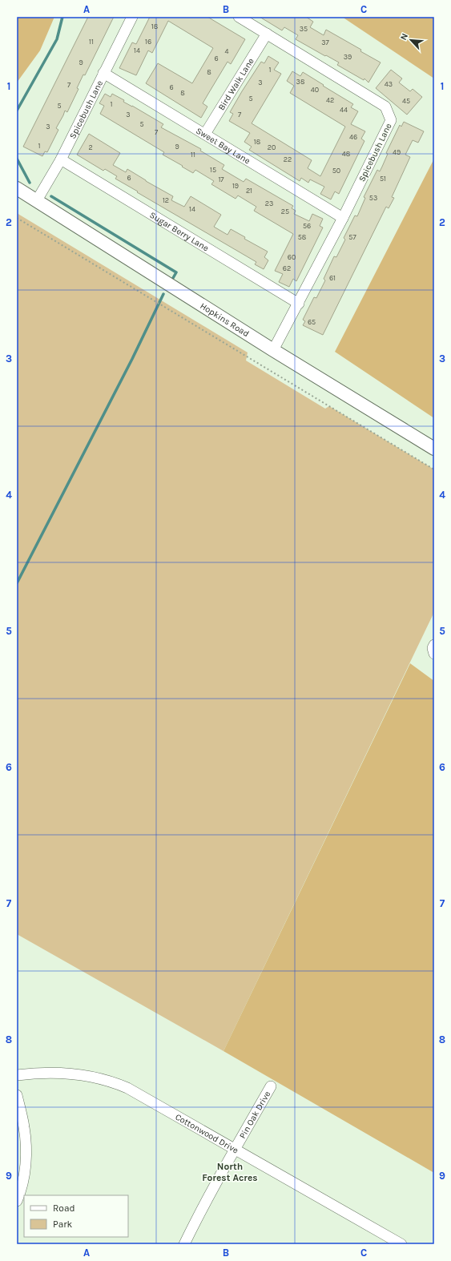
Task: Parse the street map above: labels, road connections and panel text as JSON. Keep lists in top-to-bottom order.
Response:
{
  "streets": {
    "street": [
      "Bird Walk Lane",
      "Spicebush Lane",
      "Sweet Bay Lane",
      "Sugar Berry Lane",
      "Hopkins Road",
      "Pin Oak Drive",
      "Cottonwood Drive"
    ]
  },
  "crossings": [
    ["Bird Walk Lane", "Spicebush Lane"],
    ["Bird Walk Lane", "Sweet Bay Lane"],
    ["Spicebush Lane", "Sweet Bay Lane"],
    ["Spicebush Lane", "Sugar Berry Lane"],
    ["Spicebush Lane", "Hopkins Road"],
    ["Pin Oak Drive", "Cottonwood Drive"]
  ],
  "districts": ["North Forest Acres"],
  "house_numbers": [
    "18",
    "35",
    "11",
    "16",
    "37",
    "14",
    "4",
    "39",
    "6",
    "9",
    "1",
    "8",
    "38",
    "3",
    "43",
    "7",
    "6",
    "40",
    "8",
    "5",
    "42",
    "45",
    "1",
    "5",
    "44",
    "3",
    "7",
    "5",
    "3",
    "7",
    "46",
    "18",
    "1",
    "9",
    "2",
    "20",
    "49",
    "48",
    "11",
    "22",
    "15",
    "50",
    "6",
    "51",
    "17",
    "19",
    "21",
    "53",
    "12",
    "23",
    "14",
    "25",
    "56",
    "58",
    "57",
    "60",
    "62",
    "61",
    "65"
  ],
  "legend": ["Road", "Park"],
  "north": "top left",
  "grid": {
    "columns": ["A", "B", "C"],
    "rows": [
      "1",
      "2",
      "3",
      "4",
      "5",
      "6",
      "7",
      "8",
      "9"
    ]
  }
}
